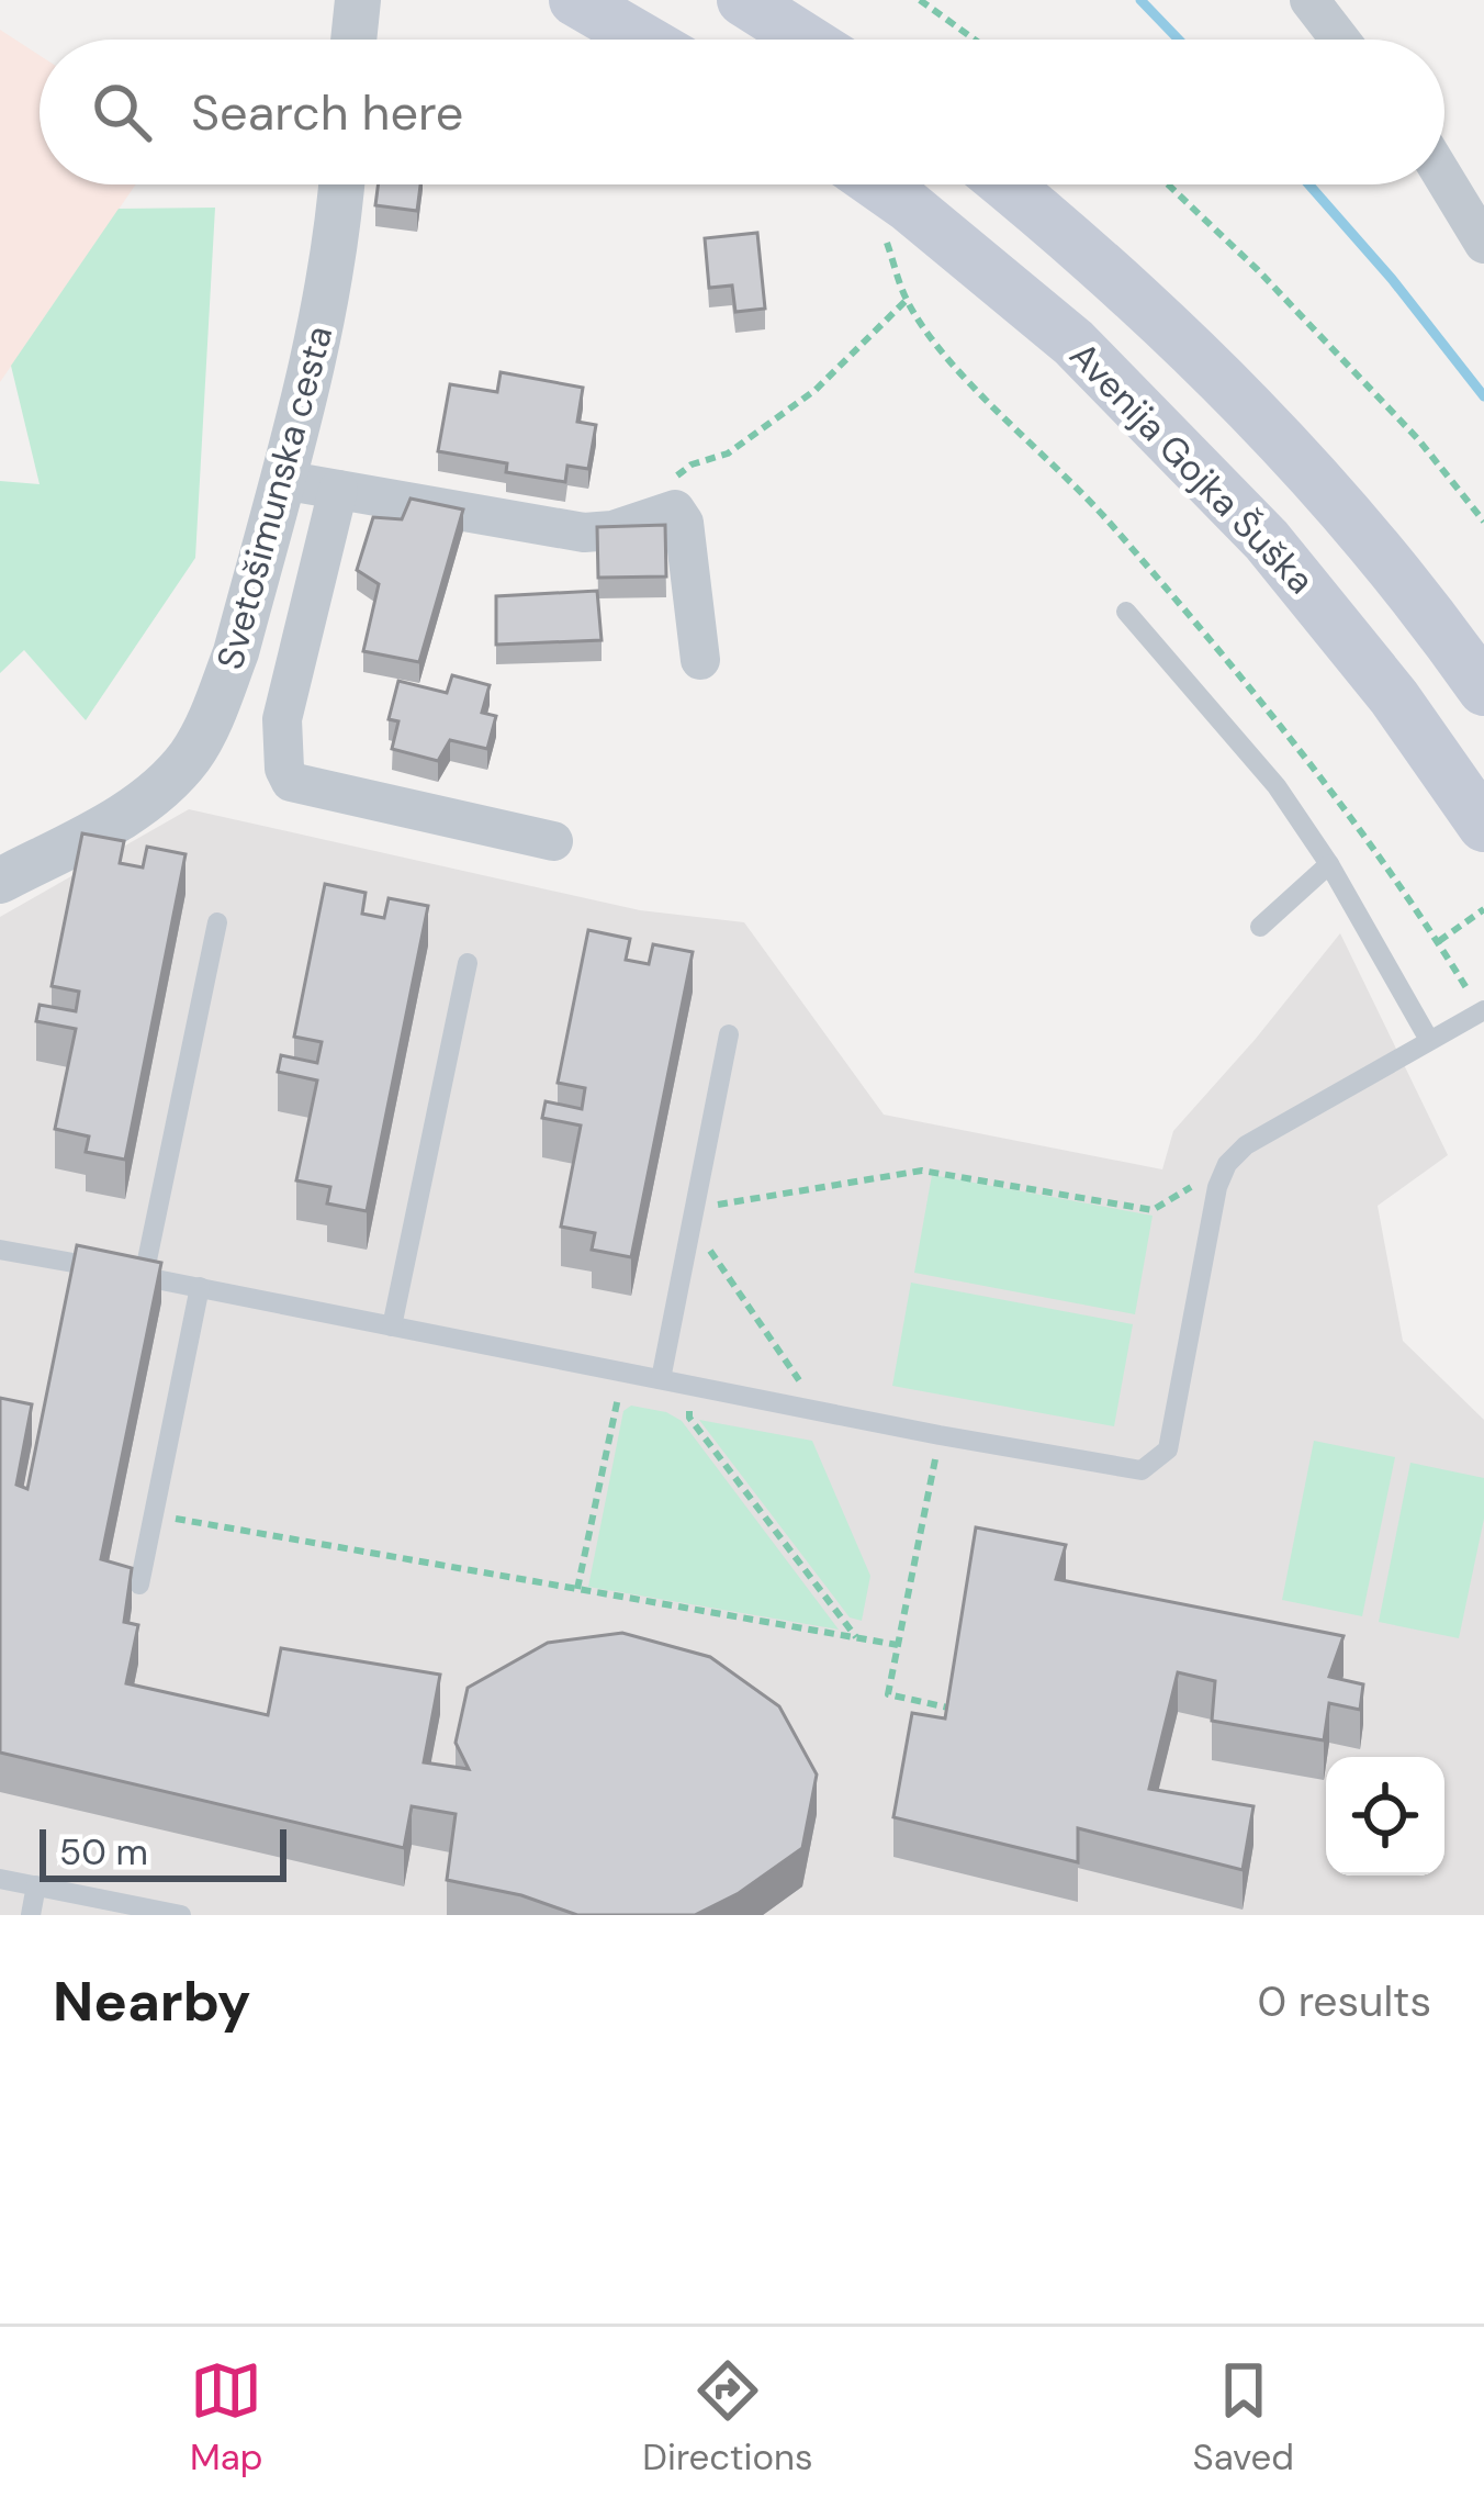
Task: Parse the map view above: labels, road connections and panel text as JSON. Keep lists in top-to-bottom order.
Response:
{
  "streets": {
    "main road": ["Avenija Gojka Šuška"],
    "street": ["Svetošimunska cesta"]
  },
  "scale_bar": "50 m",
  "page": {
    "search": "Search here",
    "scale": "50 m",
    "heading": ["Nearby", "0 results"],
    "nav": ["Map", "Directions", "Saved"]
  }
}
